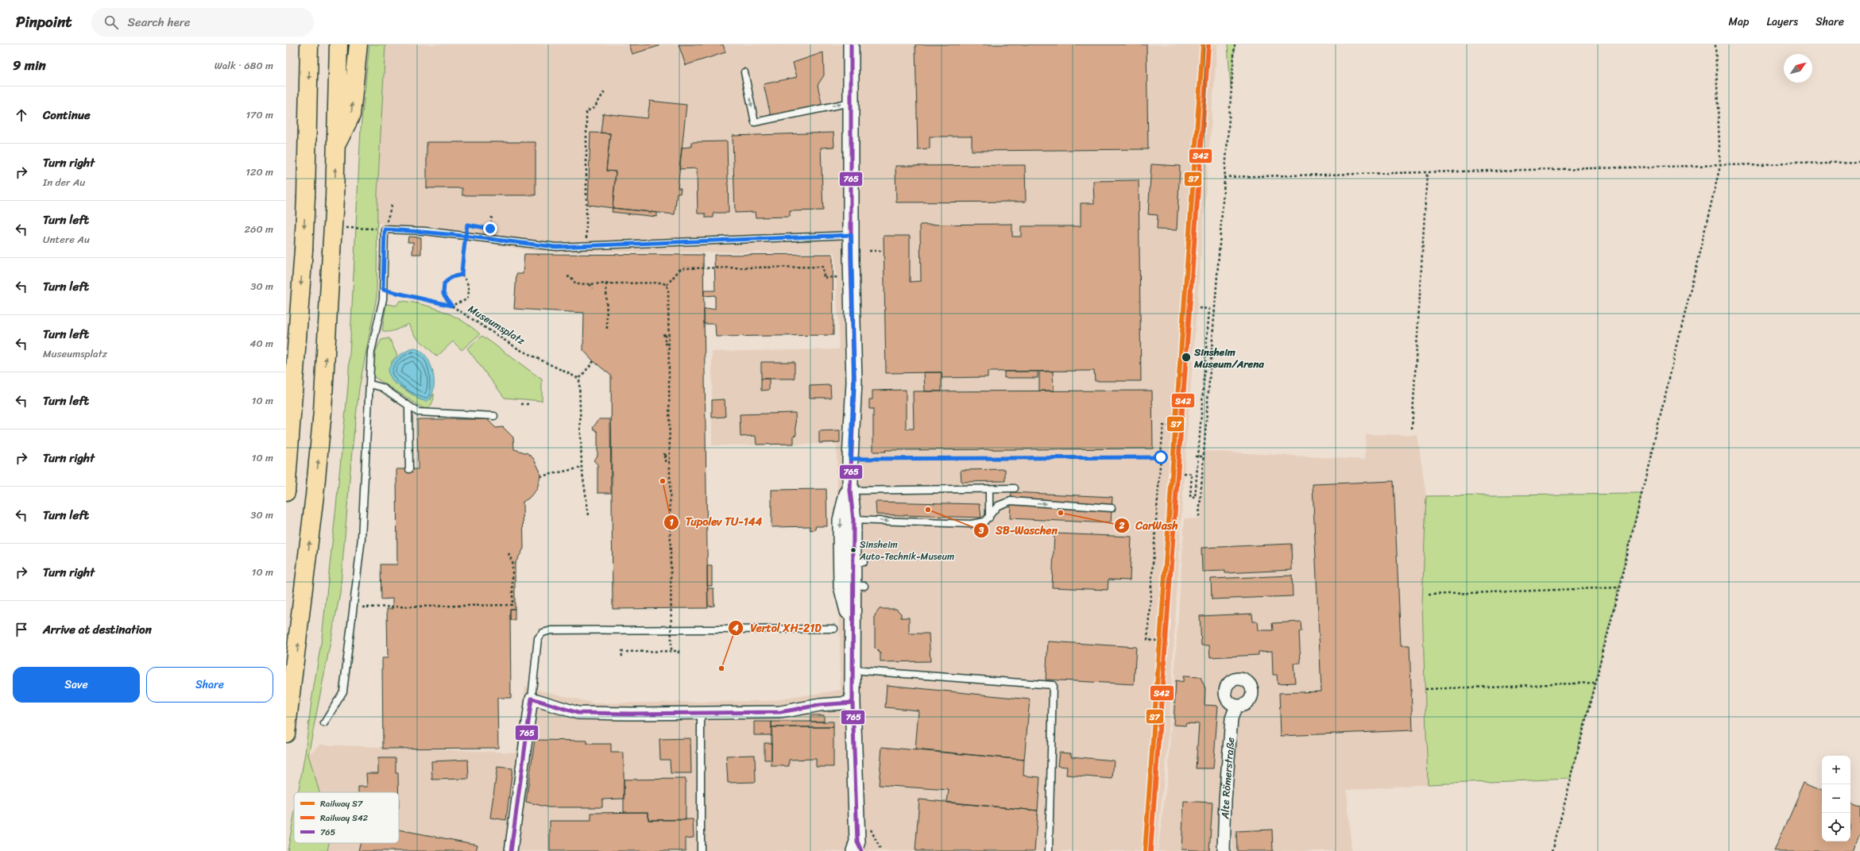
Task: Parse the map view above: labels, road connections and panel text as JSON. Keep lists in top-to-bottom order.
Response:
{
  "streets": {
    "street": ["Alte Römerstraße"],
    "path": ["Museumsplatz"]
  },
  "places": [
    "Sinsheim Museum/Arena",
    "Tupolev TU-144",
    "SB-Waschen",
    "CarWash",
    "Sinsheim Auto-Technik-Museum",
    "Vertol XH-21D"
  ],
  "lines": ["rail line S7", "transit line 765", "rail line S42"],
  "legend": ["Railway S7", "Railway S42", "765"],
  "north": "top right",
  "page": {
    "header": "Pinpoint",
    "search": "Search here",
    "nav": ["Map", "Layers", "Share"],
    "heading": ["9 min", "Walk · 680 m"],
    "list": [
      ["Continue", "170 m"],
      ["Turn right", "In der Au", "120 m"],
      ["Turn left", "Untere Au", "260 m"],
      ["Turn left", "30 m"],
      ["Turn left", "Museumsplatz", "40 m"],
      ["Turn left", "10 m"],
      ["Turn right", "10 m"],
      ["Turn left", "30 m"],
      ["Turn right", "10 m"],
      "Arrive at destination"
    ],
    "buttons": ["Save", "Share"],
    "map_buttons": ["+", "−"]
  }
}
